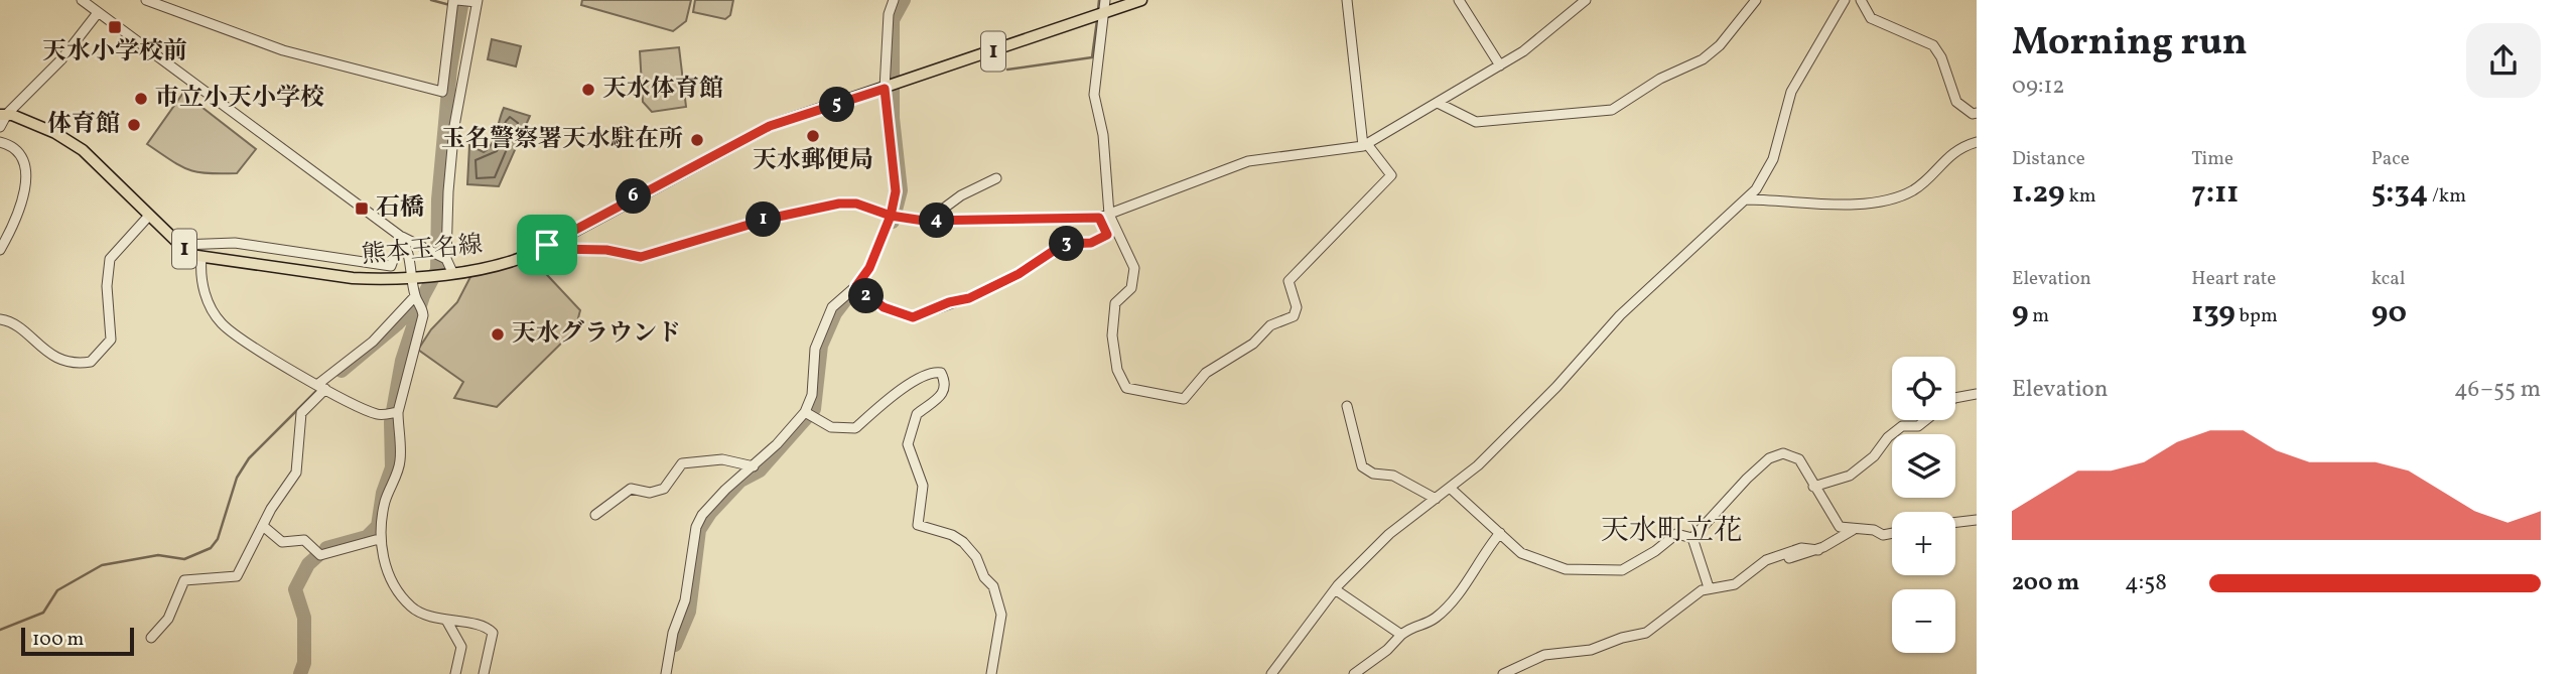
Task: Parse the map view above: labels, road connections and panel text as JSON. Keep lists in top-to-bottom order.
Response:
{
  "streets": {
    "main road": ["1", "熊本玉名線"]
  },
  "districts": ["天水町立花"],
  "places": {
    "transit": ["天水小学校前", "石橋"],
    "other": [
      "天水体育館",
      "市立小天小学校",
      "体育館",
      "天水郵便局",
      "玉名警察署天水駐在所",
      "天水グラウンド"
    ]
  },
  "scale_bar": "100 m",
  "page": {
    "heading": ["Morning run", "09:12"],
    "pins": [
      "5",
      "6",
      "1",
      "4",
      "3",
      "2"
    ],
    "stats": [
      ["Distance", "1.29 km"],
      ["Time", "7:11"],
      ["Pace", "5:34 /km"],
      ["Elevation", "9 m"],
      ["Heart rate", "139 bpm"],
      ["kcal", "90"]
    ],
    "map_buttons": ["+", "−"],
    "chart": ["Elevation", "46–55 m"],
    "list": [
      {
        "name": "200 m",
        "note": "4:58"
      }
    ],
    "scale": "100 m"
  }
}
